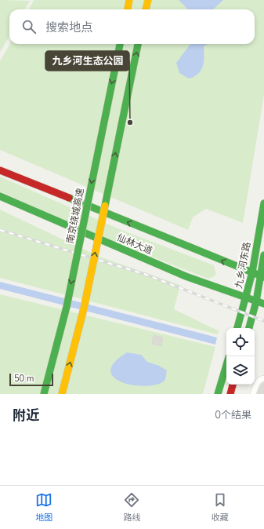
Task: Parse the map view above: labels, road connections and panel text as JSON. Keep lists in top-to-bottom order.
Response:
{
  "streets": {
    "main road": ["南京绕城高速", "仙林大道", "九乡河东路"]
  },
  "crossings": [
    ["仙林大道", "九乡河东路"]
  ],
  "places": ["九乡河生态公园"],
  "scale_bar": "50 m",
  "page": {
    "search": "搜索地点",
    "scale": "50 m",
    "heading": ["附近", "0个结果"],
    "nav": ["地图", "路线", "收藏"]
  }
}
